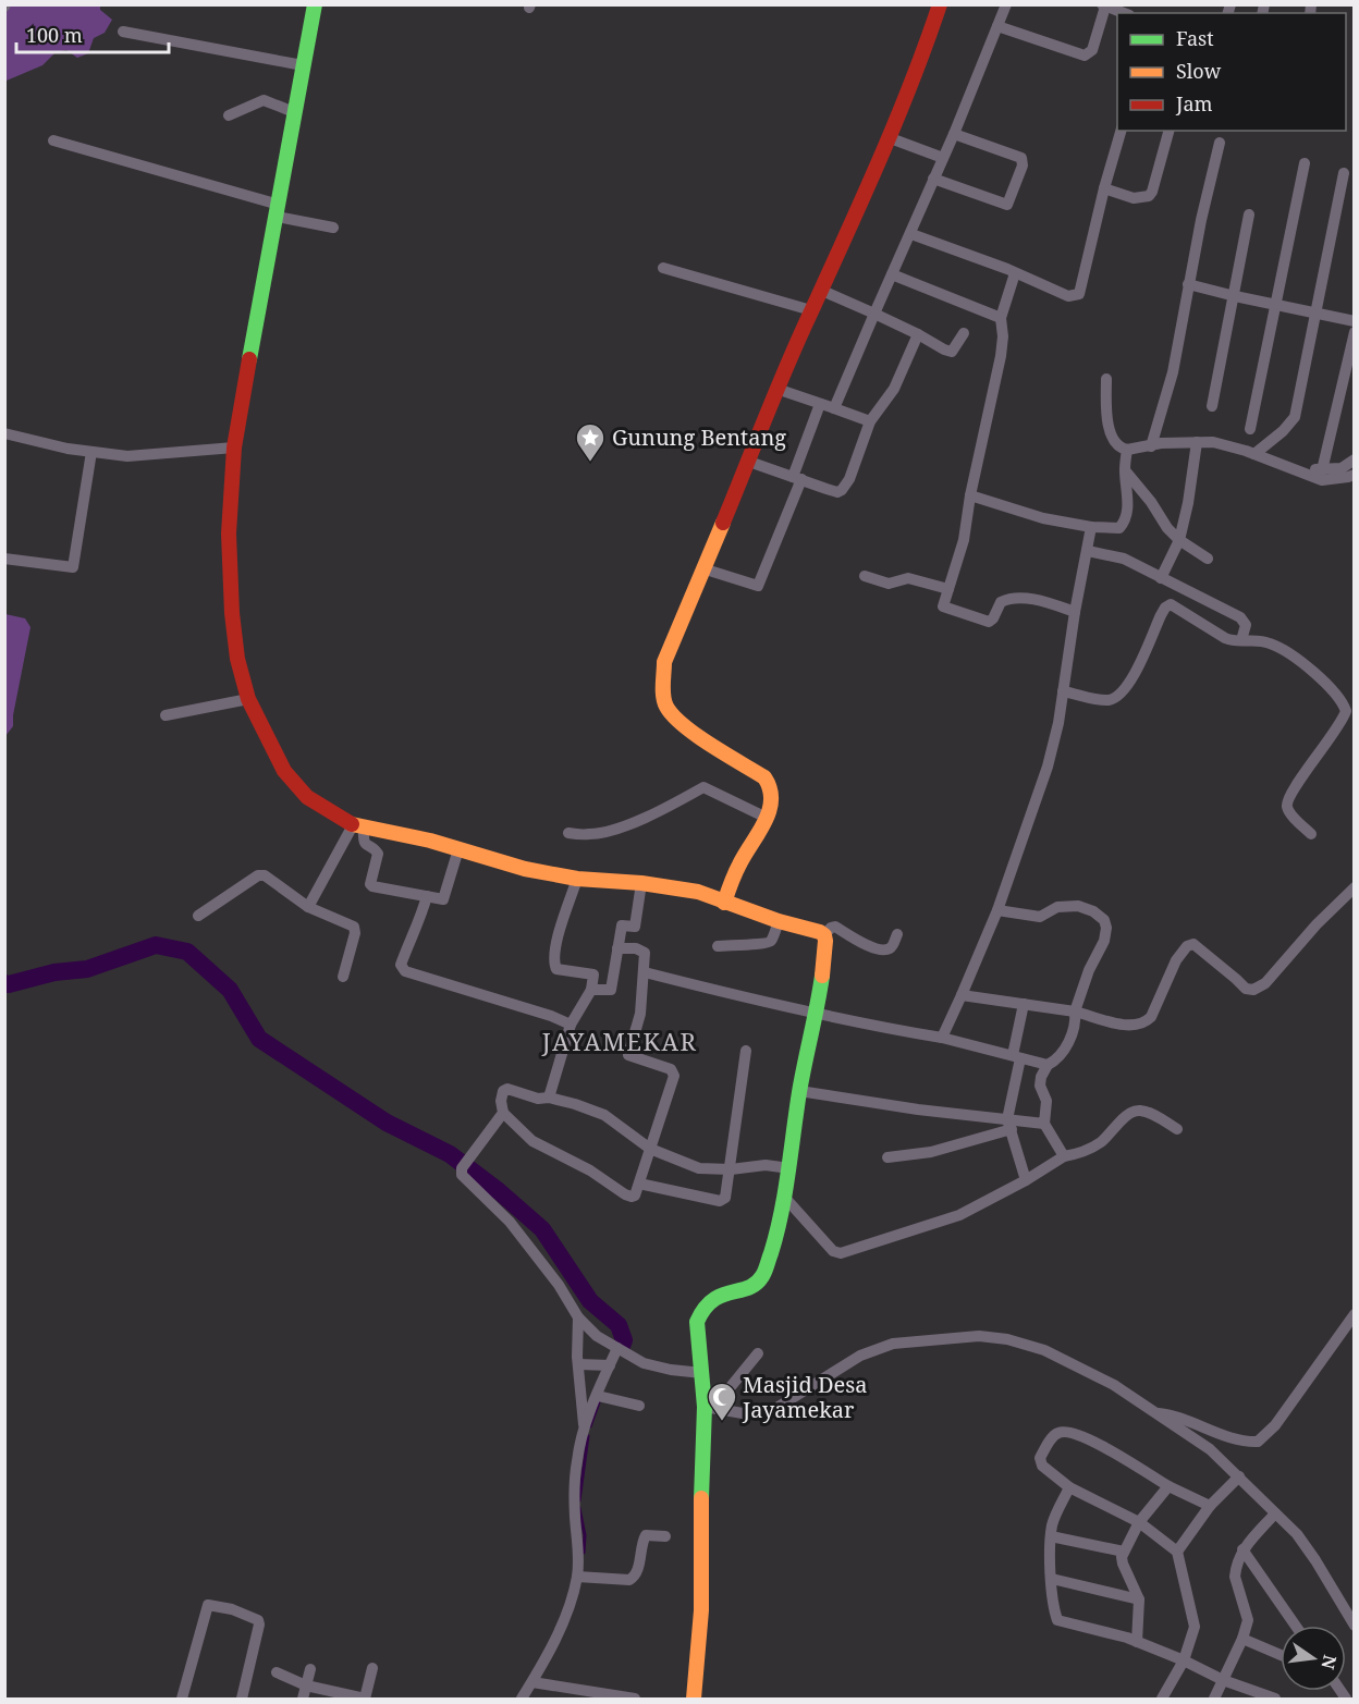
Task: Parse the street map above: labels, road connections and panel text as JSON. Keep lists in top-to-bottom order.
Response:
{
  "districts": ["JAYAMEKAR"],
  "places": {
    "place": ["Gunung Bentang"],
    "mosque": ["Masjid Desa Jayamekar"]
  },
  "legend": ["Fast", "Slow", "Jam"],
  "scale_bar": "100 m",
  "north": "right"
}
